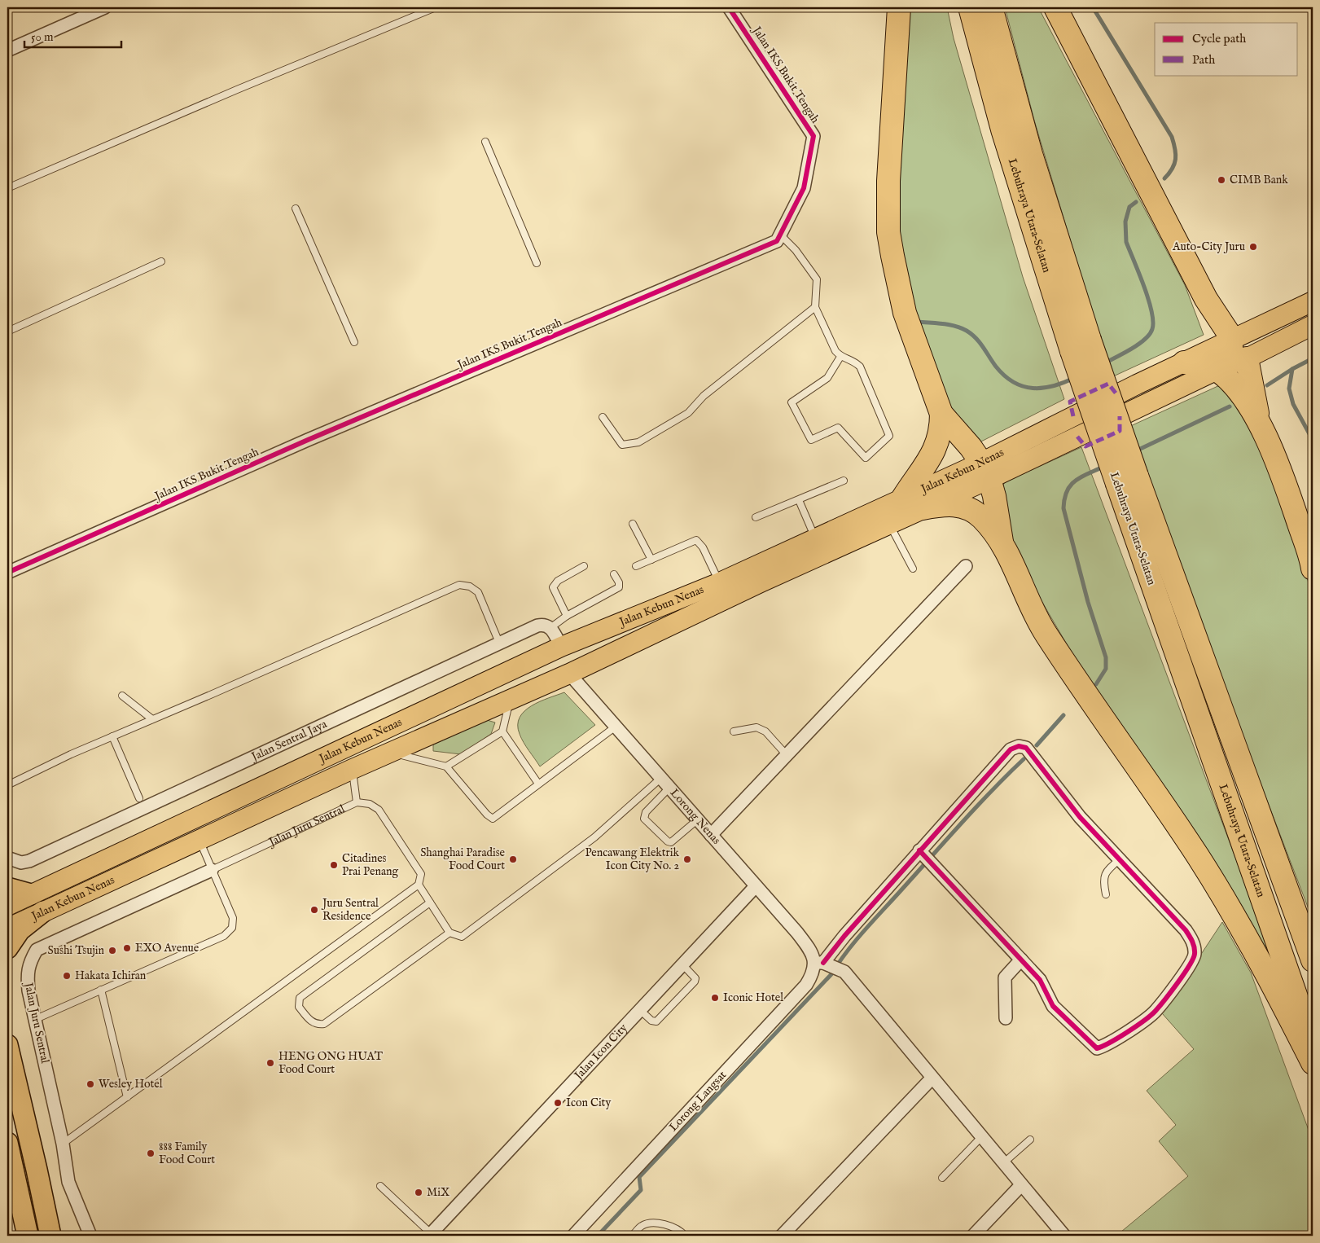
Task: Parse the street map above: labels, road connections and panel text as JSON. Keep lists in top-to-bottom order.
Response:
{
  "streets": {
    "highway": ["Lebuhraya Utara–Selatan"],
    "main road": ["Jalan Kebun Nenas"],
    "street": [
      "Jalan IKS Bukit Tengah",
      "Jalan Sentral Jaya",
      "Lorong Nenas",
      "Jalan Juru Sentral",
      "Jalan Icon City",
      "Lorong Langsat"
    ]
  },
  "crossings": [
    ["Jalan Kebun Nenas", "Lorong Nenas"],
    ["Lorong Nenas", "Jalan Icon City"],
    ["Lorong Nenas", "Lorong Langsat"]
  ],
  "places": [
    "CIMB Bank",
    "Auto-City Juru",
    "Shanghai Paradise Food Court",
    "Pencawang Elektrik Icon City No. 2",
    "Citadines Prai Penang",
    "Juru Sentral Residence",
    "EXO Avenue",
    "Sushi Tsujin",
    "Hakata Ichiran",
    "Iconic Hotel",
    "HENG ONG HUAT Food Court",
    "Wesley Hotel",
    "Icon City",
    "888 Family Food Court",
    "MiX"
  ],
  "legend": ["Cycle path", "Path"],
  "scale_bar": "50 m"
}
